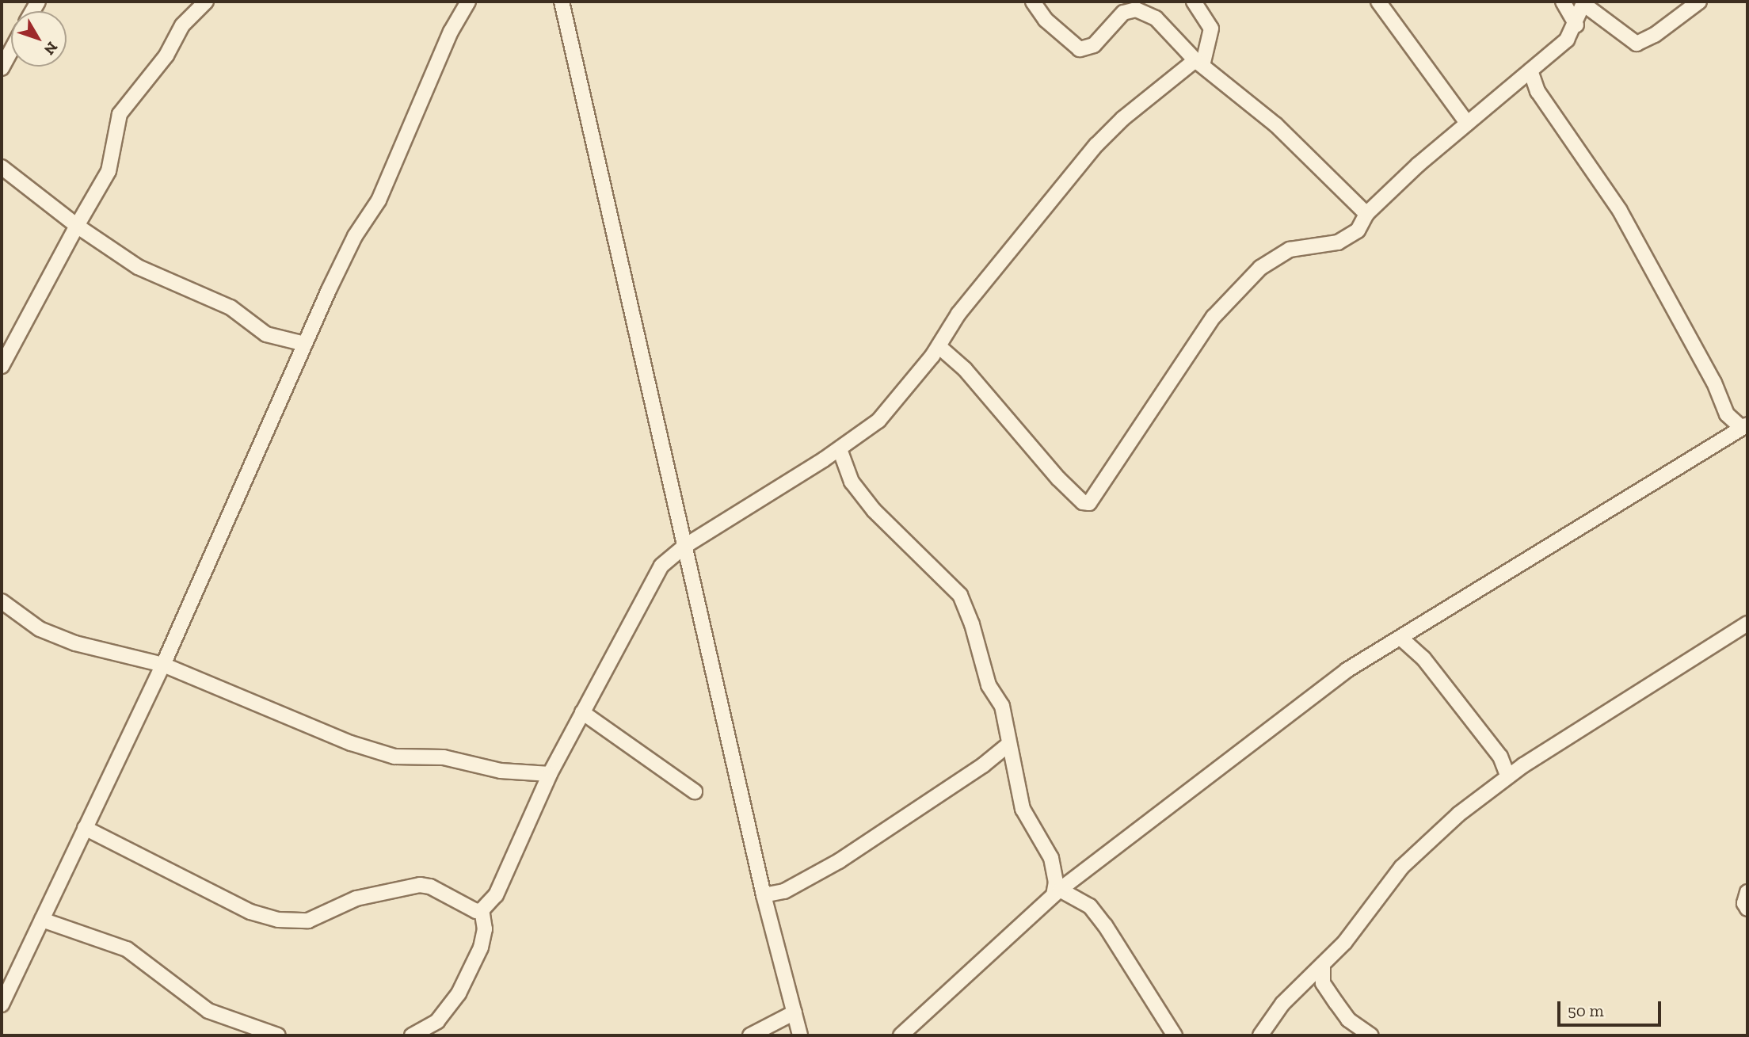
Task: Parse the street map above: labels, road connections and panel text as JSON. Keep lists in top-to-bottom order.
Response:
{
  "scale_bar": "50 m",
  "north": "bottom right"
}
